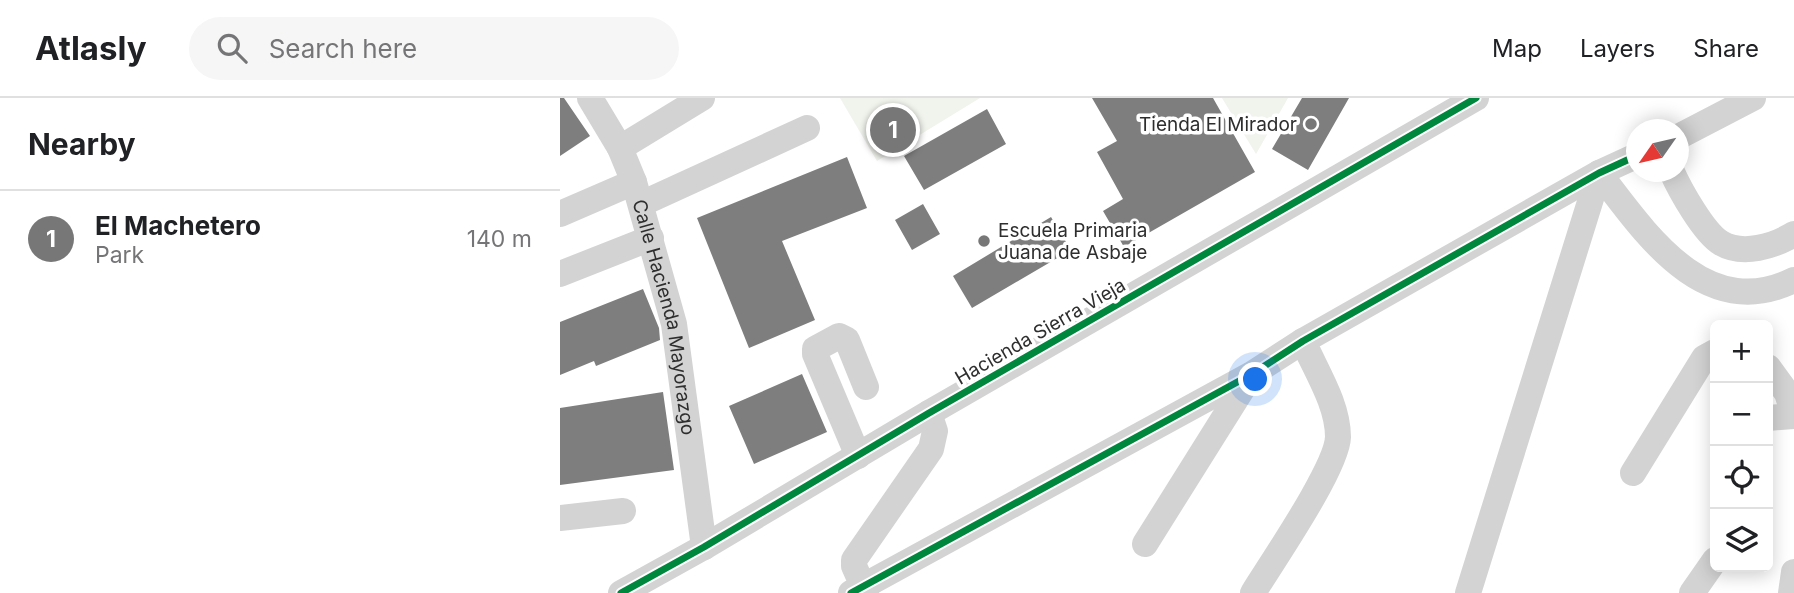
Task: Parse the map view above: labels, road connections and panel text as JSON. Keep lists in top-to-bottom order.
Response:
{
  "streets": {
    "street": ["Calle Hacienda Mayorazgo", "Hacienda Sierra Vieja"]
  },
  "crossings": [
    ["Calle Hacienda Mayorazgo", "Hacienda Sierra Vieja"]
  ],
  "places": ["Tienda El Mirador", "Escuela Primaria Juana de Asbaje"],
  "north": "bottom left",
  "page": {
    "header": "Atlasly",
    "search": "Search here",
    "nav": ["Map", "Layers", "Share"],
    "heading": "Nearby",
    "pins": "1",
    "list": [
      {
        "mark": "1",
        "name": "El Machetero",
        "note": "Park",
        "value": "140 m"
      }
    ],
    "map_buttons": ["+", "−"]
  }
}
